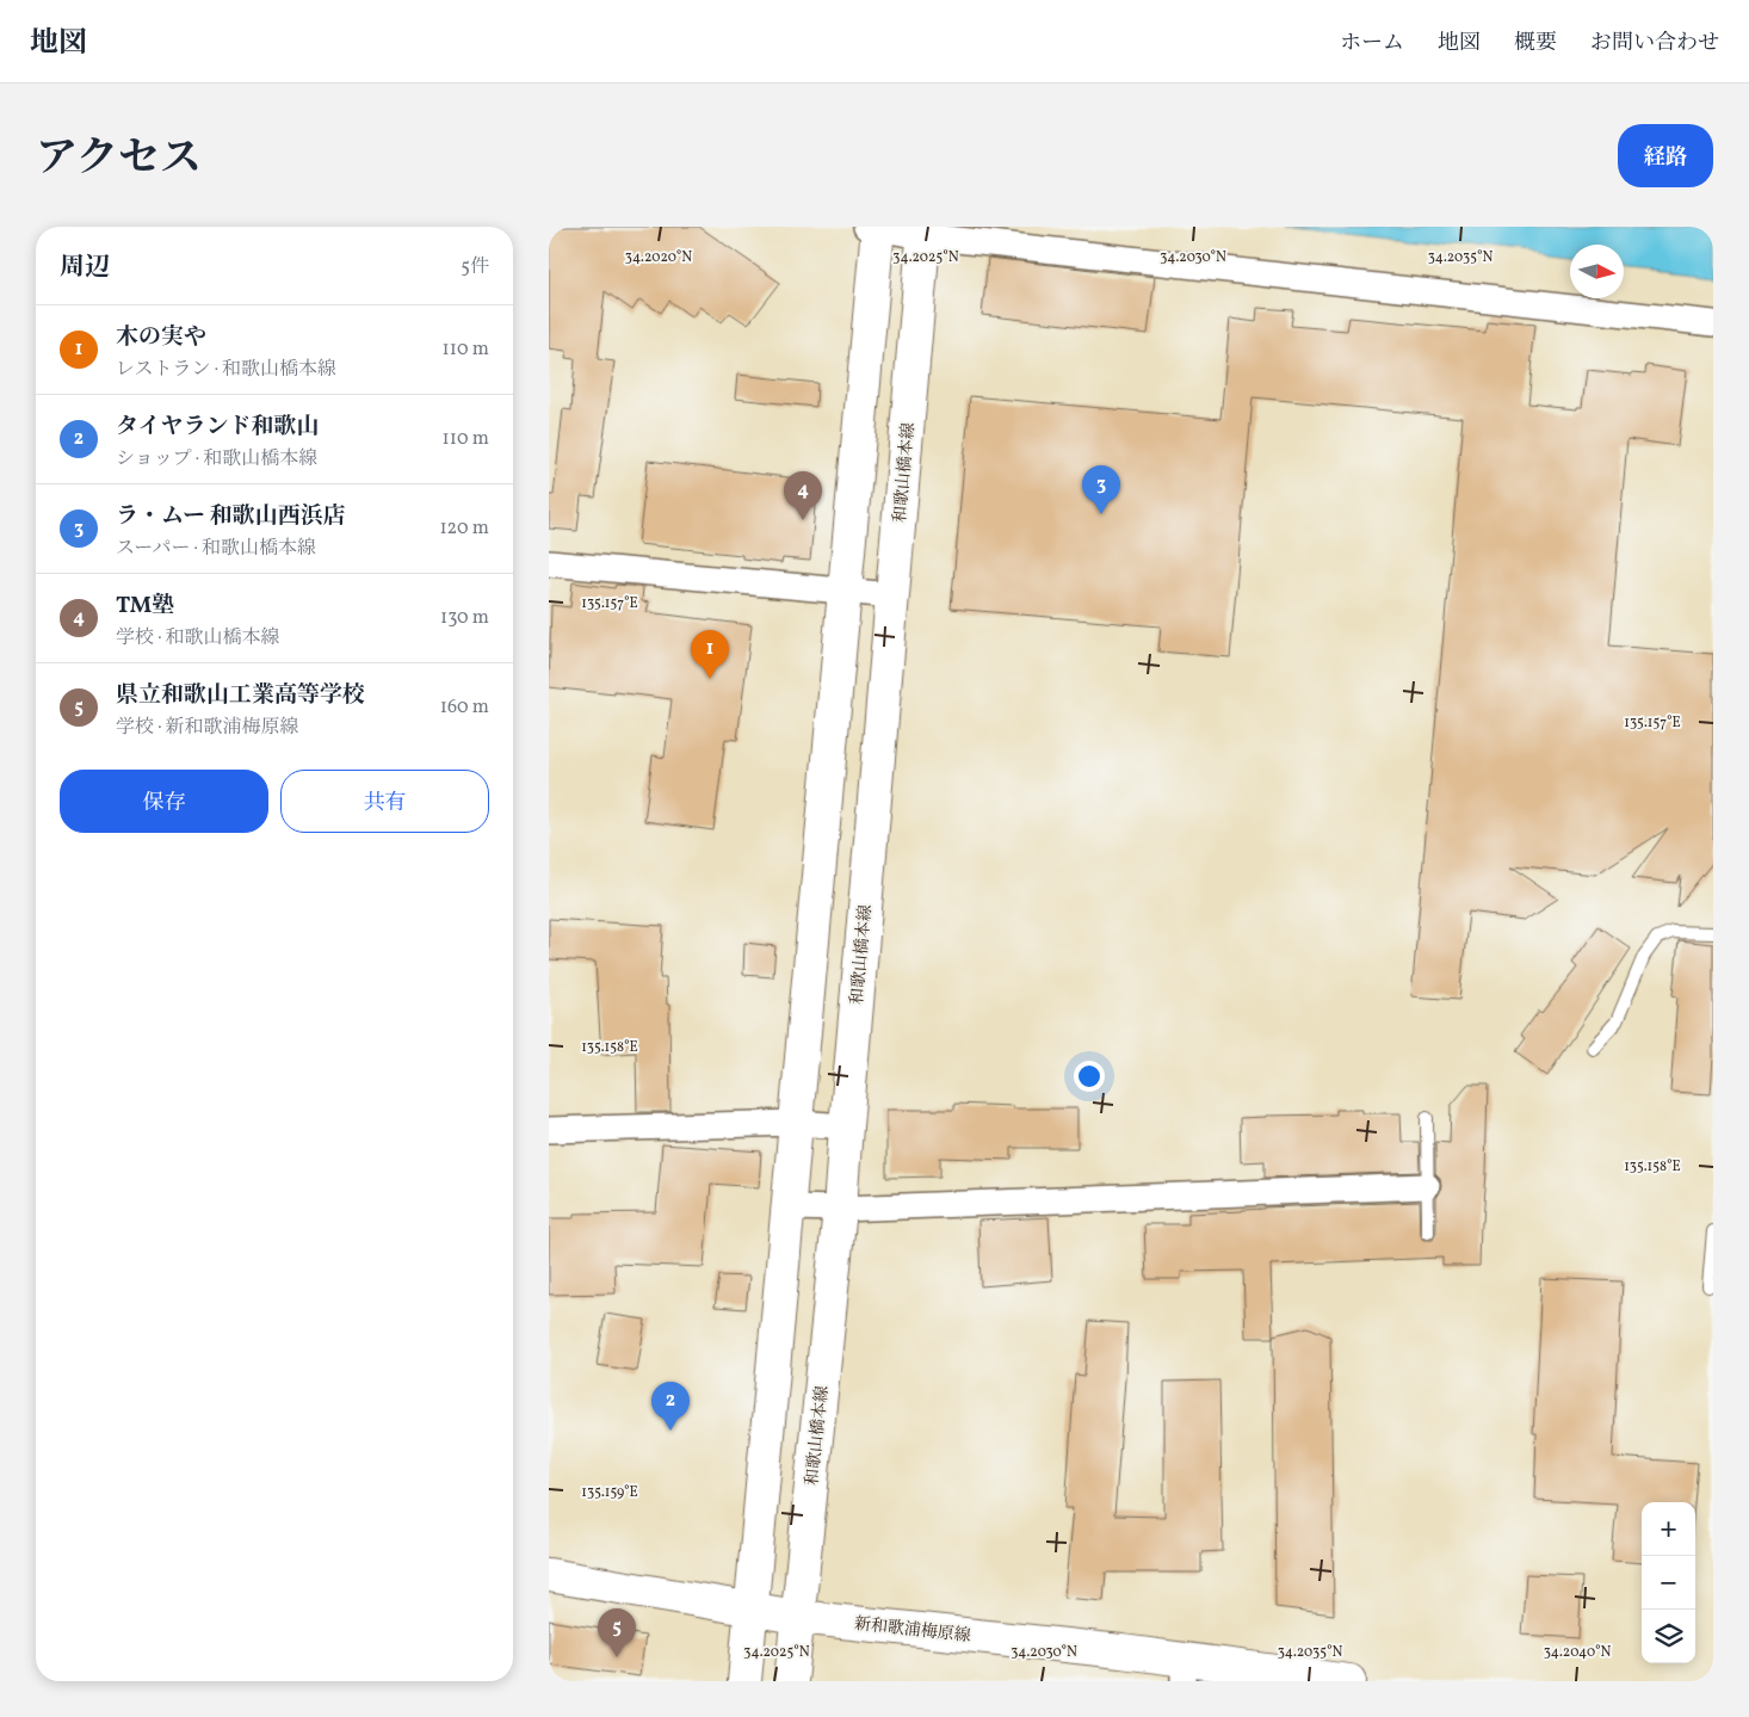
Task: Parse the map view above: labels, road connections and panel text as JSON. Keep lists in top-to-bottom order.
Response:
{
  "streets": {
    "main road": ["和歌山橋本線", "新和歌浦梅原線"]
  },
  "crossings": [
    ["和歌山橋本線", "新和歌浦梅原線"]
  ],
  "north": "right",
  "page": {
    "header": "地図",
    "nav": [
      "ホーム",
      "地図",
      "概要",
      "お問い合わせ"
    ],
    "title": "アクセス",
    "buttons": [
      "経路",
      ["保存", "共有"]
    ],
    "heading": ["周辺", "5件"],
    "list": [
      {
        "mark": "1",
        "name": "木の実や",
        "note": "レストラン · 和歌山橋本線",
        "value": "110 m"
      },
      {
        "mark": "2",
        "name": "タイヤランド和歌山",
        "note": "ショップ · 和歌山橋本線",
        "value": "110 m"
      },
      {
        "mark": "3",
        "name": "ラ・ムー 和歌山西浜店",
        "note": "スーパー · 和歌山橋本線",
        "value": "120 m"
      },
      {
        "mark": "4",
        "name": "TM塾",
        "note": "学校 · 和歌山橋本線",
        "value": "130 m"
      },
      {
        "mark": "5",
        "name": "県立和歌山工業高等学校",
        "note": "学校 · 新和歌浦梅原線",
        "value": "160 m"
      }
    ],
    "pins": [
      "3",
      "4",
      "1",
      "2",
      "5"
    ],
    "map_buttons": ["+", "−"]
  },
  "coordinates": [
    "34.2020°N",
    "34.2025°N",
    "34.2030°N",
    "34.2035°N",
    "135.157°E",
    "135.158°E",
    "135.159°E",
    "34.2040°N"
  ]
}
